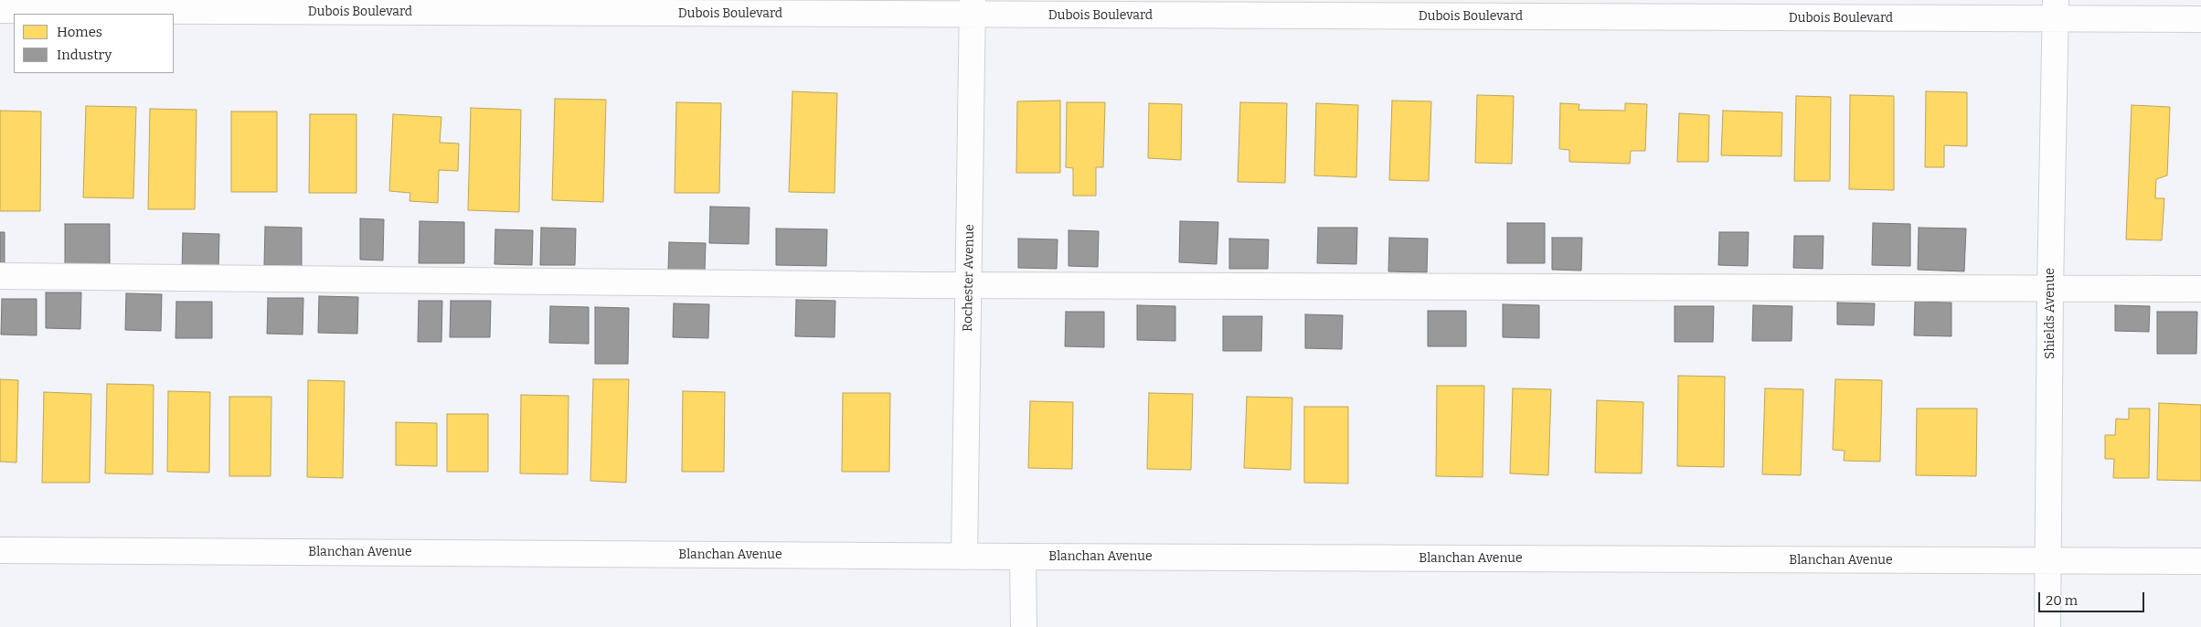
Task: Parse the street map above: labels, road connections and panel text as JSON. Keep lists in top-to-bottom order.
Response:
{
  "streets": {
    "street": [
      "Dubois Boulevard",
      "Rochester Avenue",
      "Shields Avenue",
      "Blanchan Avenue"
    ]
  },
  "crossings": [
    ["Dubois Boulevard", "Rochester Avenue"],
    ["Dubois Boulevard", "Shields Avenue"],
    ["Rochester Avenue", "Blanchan Avenue"],
    ["Shields Avenue", "Blanchan Avenue"]
  ],
  "legend": ["Homes", "Industry"],
  "scale_bar": "20 m"
}
